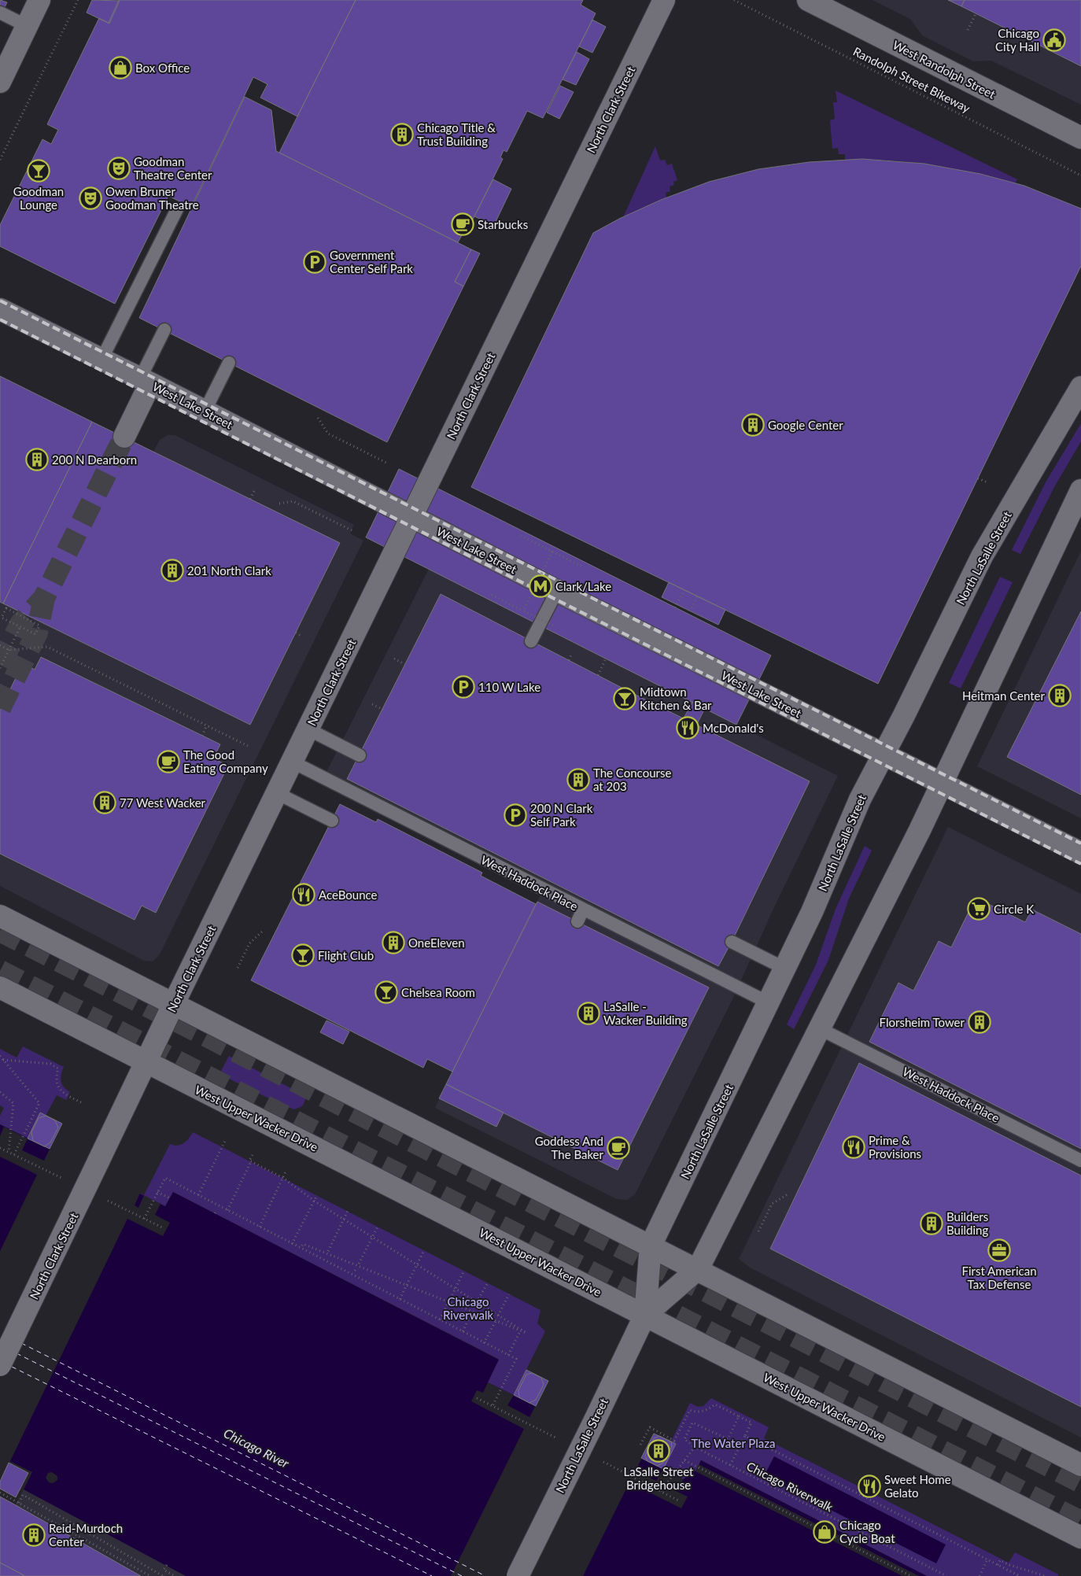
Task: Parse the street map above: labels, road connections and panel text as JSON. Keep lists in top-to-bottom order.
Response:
{
  "streets": {
    "main road": [
      "West Randolph Street",
      "North Clark Street",
      "West Lake Street",
      "North LaSalle Street",
      "West Upper Wacker Drive"
    ],
    "lane": ["West Haddock Place"],
    "path": ["Randolph Street Bikeway", "Chicago Riverwalk"]
  },
  "crossings": [
    ["North Clark Street", "West Lake Street"],
    ["North Clark Street", "West Haddock Place"],
    ["North Clark Street", "West Upper Wacker Drive"],
    ["West Lake Street", "North LaSalle Street"],
    ["North LaSalle Street", "West Haddock Place"],
    ["North LaSalle Street", "West Upper Wacker Drive"]
  ],
  "water": ["Chicago River"],
  "parks": ["Chicago Riverwalk", "The Water Plaza"],
  "places": {
    "public building": ["Chicago City Hall"],
    "shop": ["Box Office", "Chicago Cycle Boat"],
    "building": [
      "Chicago Title & Trust Building",
      "Google Center",
      "200 N Dearborn",
      "201 North Clark",
      "Heitman Center",
      "The Concourse at 203",
      "77 West Wacker",
      "OneEleven",
      "LaSalle - Wacker Building",
      "Florsheim Tower",
      "Builders Building",
      "LaSalle Street Bridgehouse",
      "Reid-Murdoch Center"
    ],
    "theatre": ["Goodman Theatre Center", "Owen Bruner Goodman Theatre"],
    "bar": [
      "Goodman Lounge",
      "Midtown Kitchen & Bar",
      "Flight Club",
      "Chelsea Room"
    ],
    "cafe": ["Starbucks", "The Good Eating Company", "Goddess And The Baker"],
    "parking": ["Government Center Self Park", "110 W Lake", "200 N Clark Self Park"],
    "metro station": ["Clark/Lake"],
    "restaurant": [
      "McDonald's",
      "AceBounce",
      "Prime & Provisions",
      "Sweet Home Gelato"
    ],
    "supermarket": ["Circle K"],
    "office": ["First American Tax Defense"]
  }
}
